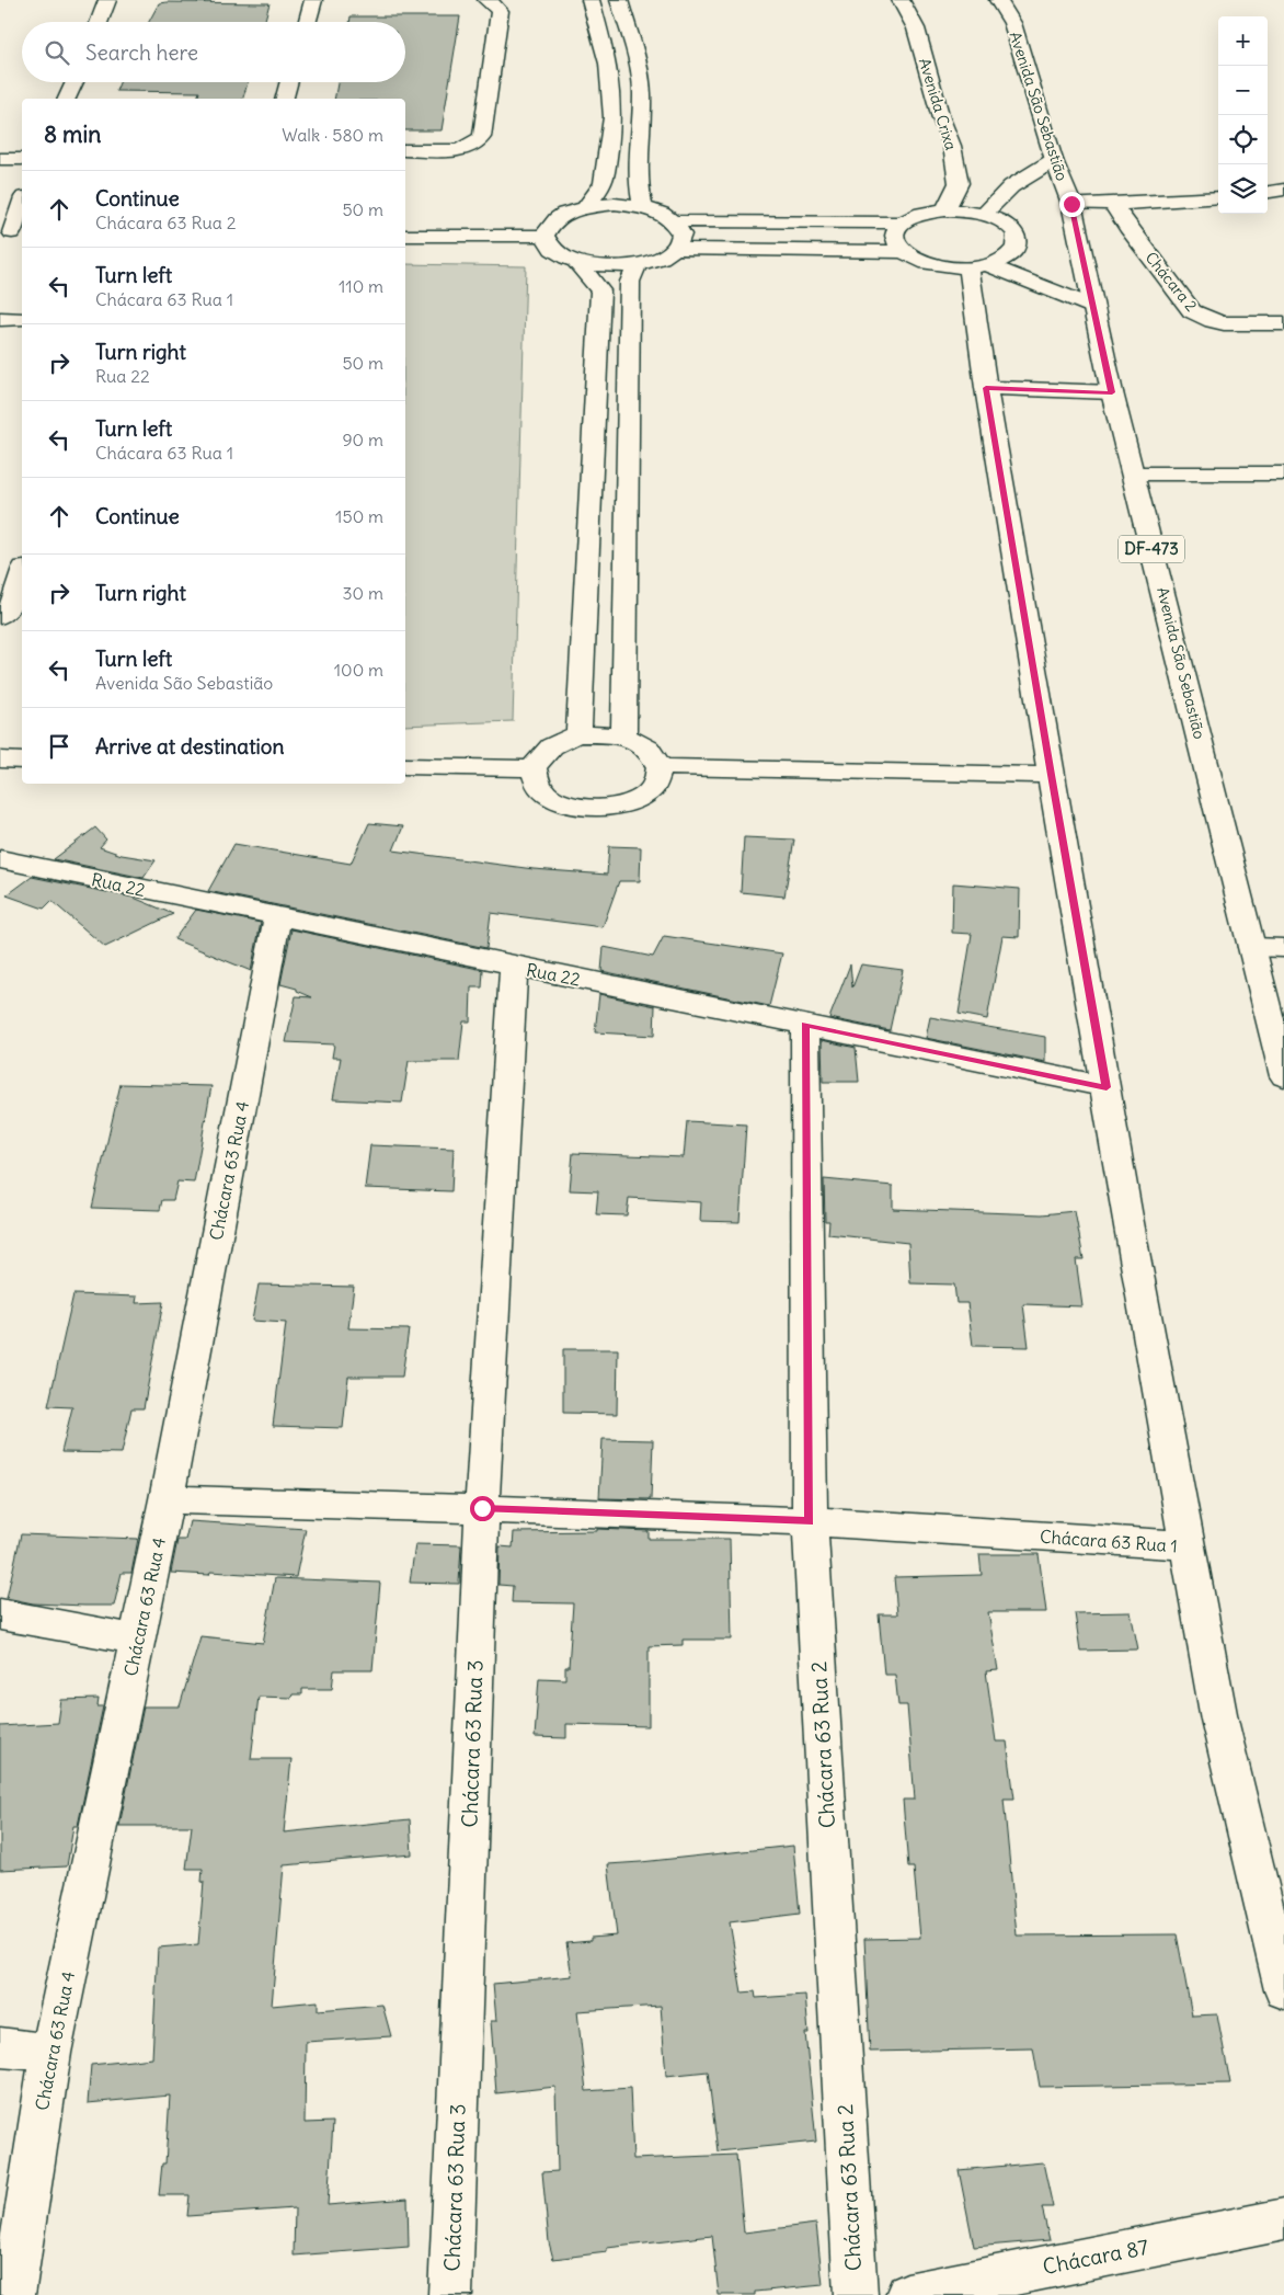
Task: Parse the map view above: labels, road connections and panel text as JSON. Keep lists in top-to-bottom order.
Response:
{
  "streets": {
    "street": [
      "Avenida Crixa",
      "Avenida São Sebastião",
      "Chácara 2",
      "DF-473",
      "Rua 22",
      "Chácara 63 Rua 4",
      "Chácara 63 Rua 1",
      "Chácara 63 Rua 3",
      "Chácara 63 Rua 2",
      "Chácara 87"
    ]
  },
  "crossings": [
    ["Rua 22", "Chácara 63 Rua 4"],
    ["Rua 22", "Chácara 63 Rua 1"],
    ["Rua 22", "Chácara 63 Rua 3"],
    ["Chácara 63 Rua 1", "Chácara 63 Rua 2"]
  ],
  "page": {
    "map_buttons": ["+", "−"],
    "search": "Search here",
    "heading": ["8 min", "Walk · 580 m"],
    "list": [
      ["Continue", "Chácara 63 Rua 2", "50 m"],
      ["Turn left", "Chácara 63 Rua 1", "110 m"],
      ["Turn right", "Rua 22", "50 m"],
      ["Turn left", "Chácara 63 Rua 1", "90 m"],
      ["Continue", "150 m"],
      ["Turn right", "30 m"],
      ["Turn left", "Avenida São Sebastião", "100 m"],
      "Arrive at destination"
    ]
  }
}
